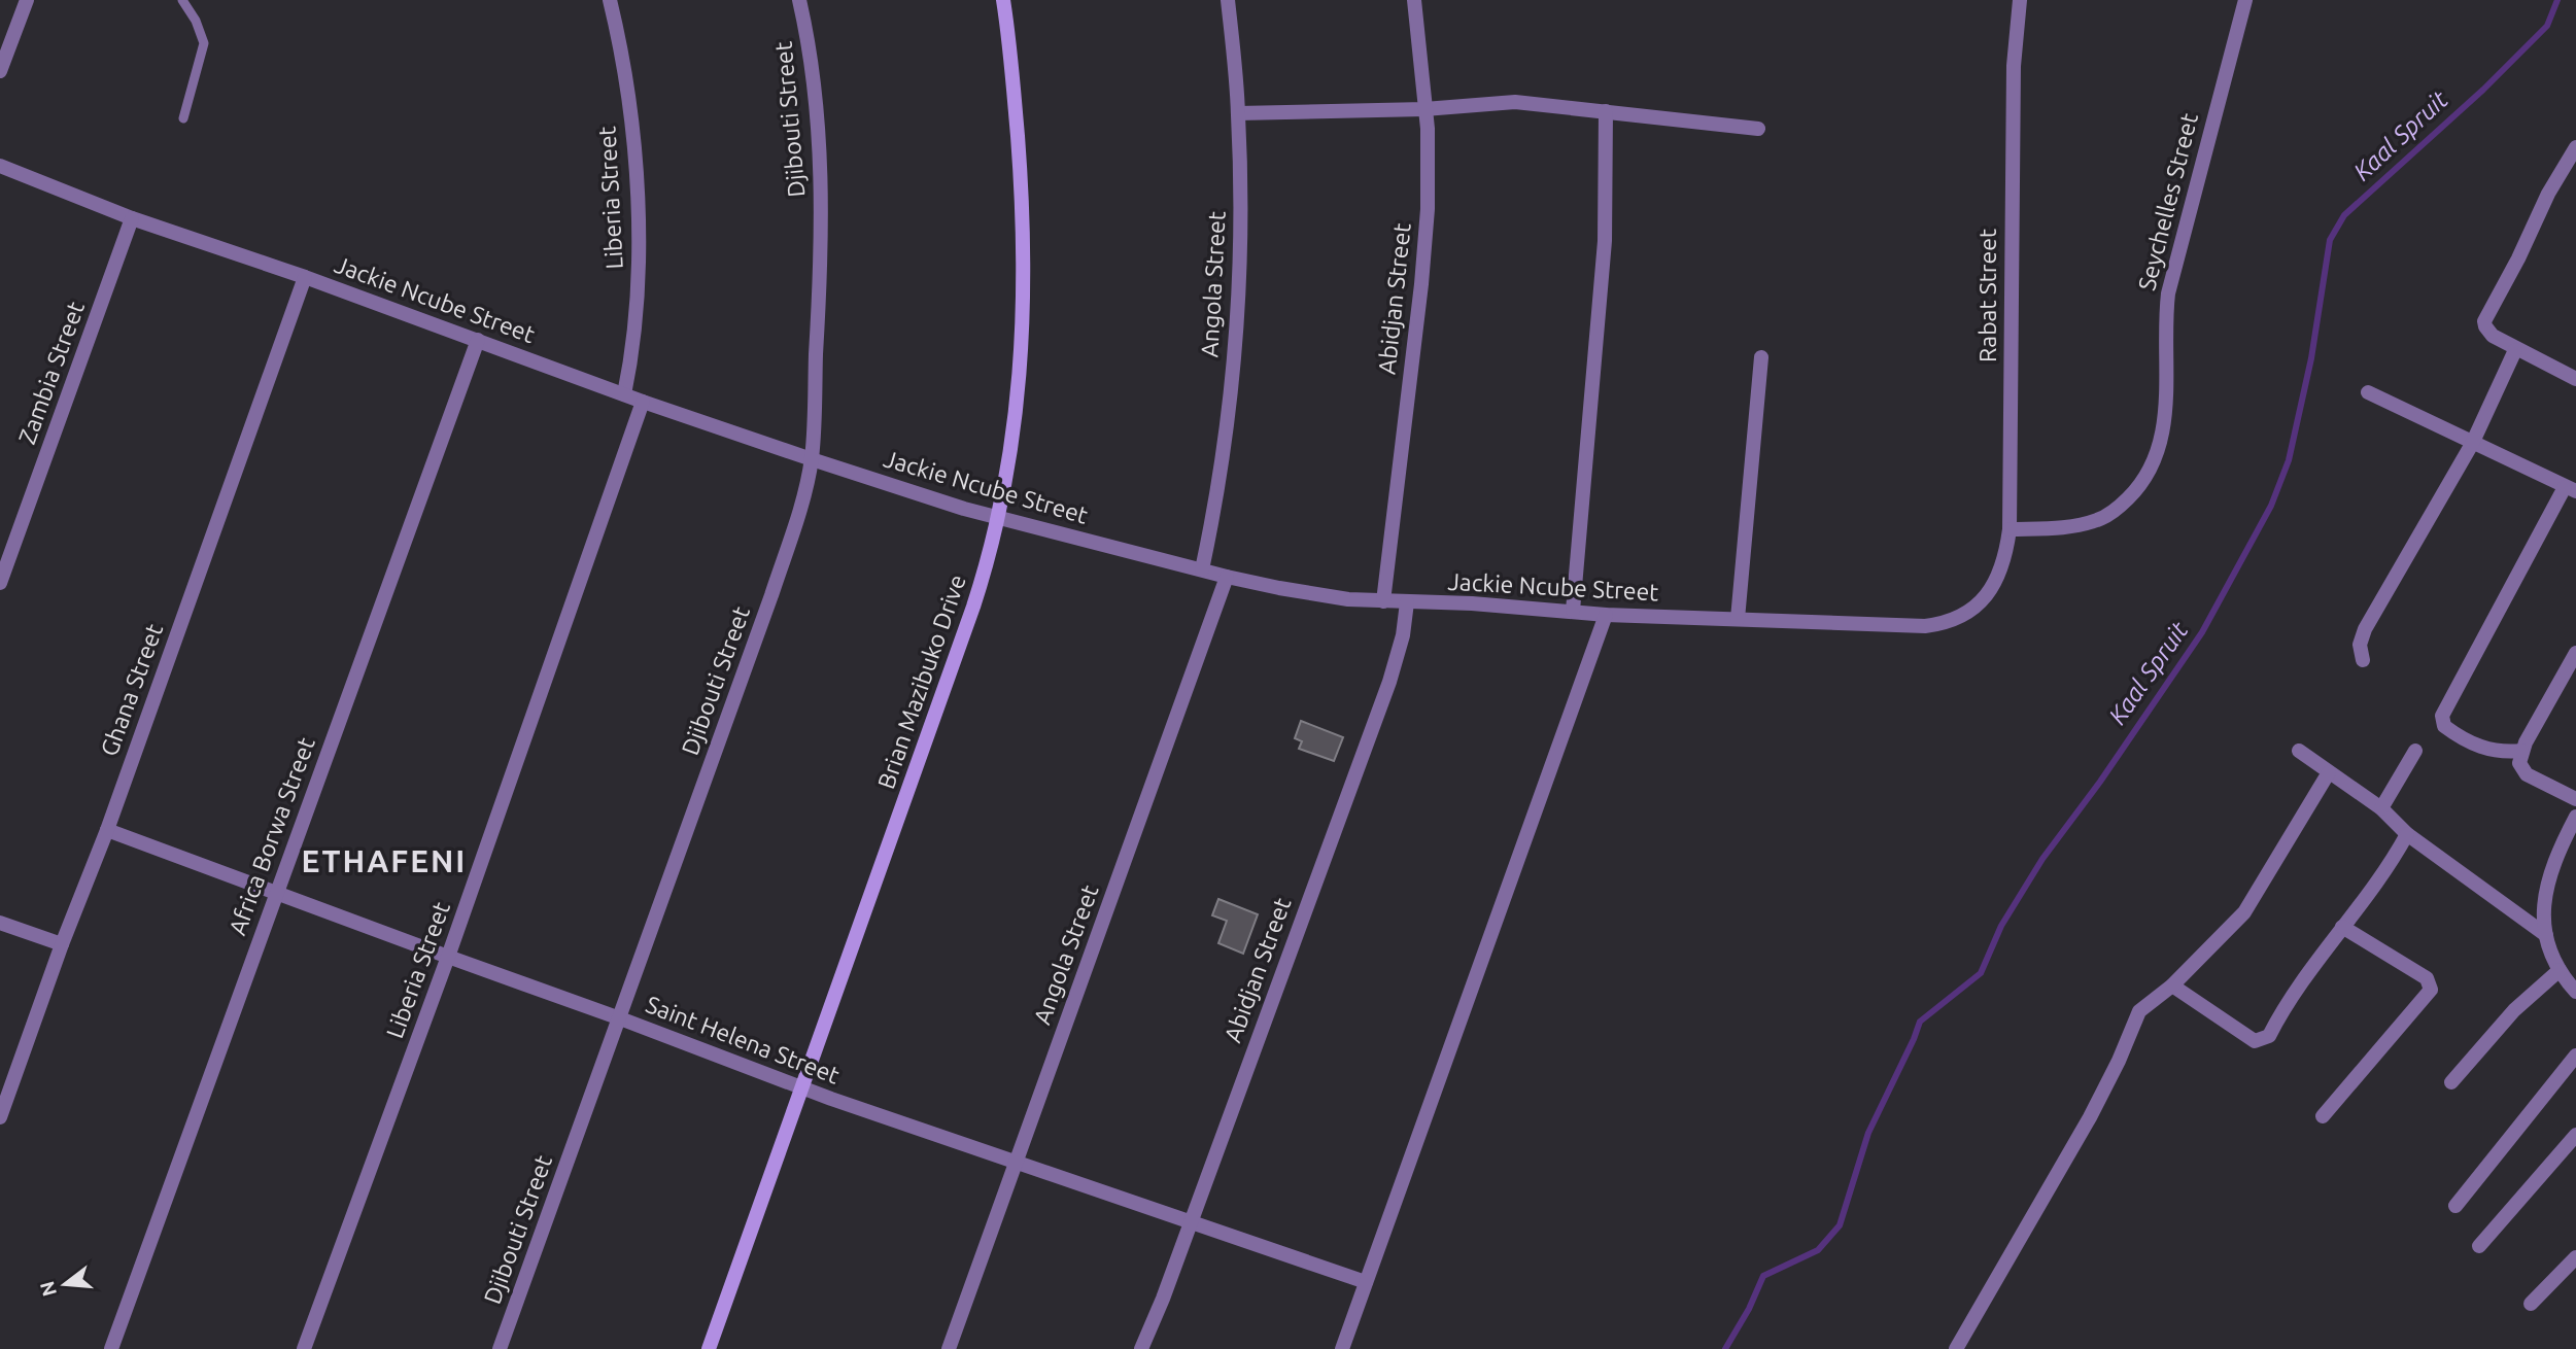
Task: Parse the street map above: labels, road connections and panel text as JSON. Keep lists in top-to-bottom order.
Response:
{
  "streets": {
    "street": [
      "Djibouti Street",
      "Liberia Street",
      "Seychelles Street",
      "Angola Street",
      "Rabat Street",
      "Abidjan Street",
      "Jackie Ncube Street",
      "Zambia Street",
      "Brian Mazibuko Drive",
      "Ghana Street",
      "Africa Borwa Street",
      "Saint Helena Street"
    ]
  },
  "crossings": [
    ["Djibouti Street", "Jackie Ncube Street"],
    ["Djibouti Street", "Saint Helena Street"],
    ["Liberia Street", "Jackie Ncube Street"],
    ["Liberia Street", "Saint Helena Street"],
    ["Seychelles Street", "Rabat Street"],
    ["Angola Street", "Jackie Ncube Street"],
    ["Angola Street", "Saint Helena Street"],
    ["Rabat Street", "Jackie Ncube Street"],
    ["Abidjan Street", "Jackie Ncube Street"],
    ["Abidjan Street", "Saint Helena Street"],
    ["Jackie Ncube Street", "Zambia Street"],
    ["Jackie Ncube Street", "Brian Mazibuko Drive"],
    ["Jackie Ncube Street", "Ghana Street"],
    ["Jackie Ncube Street", "Africa Borwa Street"],
    ["Brian Mazibuko Drive", "Saint Helena Street"],
    ["Ghana Street", "Saint Helena Street"],
    ["Africa Borwa Street", "Saint Helena Street"]
  ],
  "districts": ["ETHAFENI"],
  "water": ["Kaal Spruit"],
  "north": "left"
}
